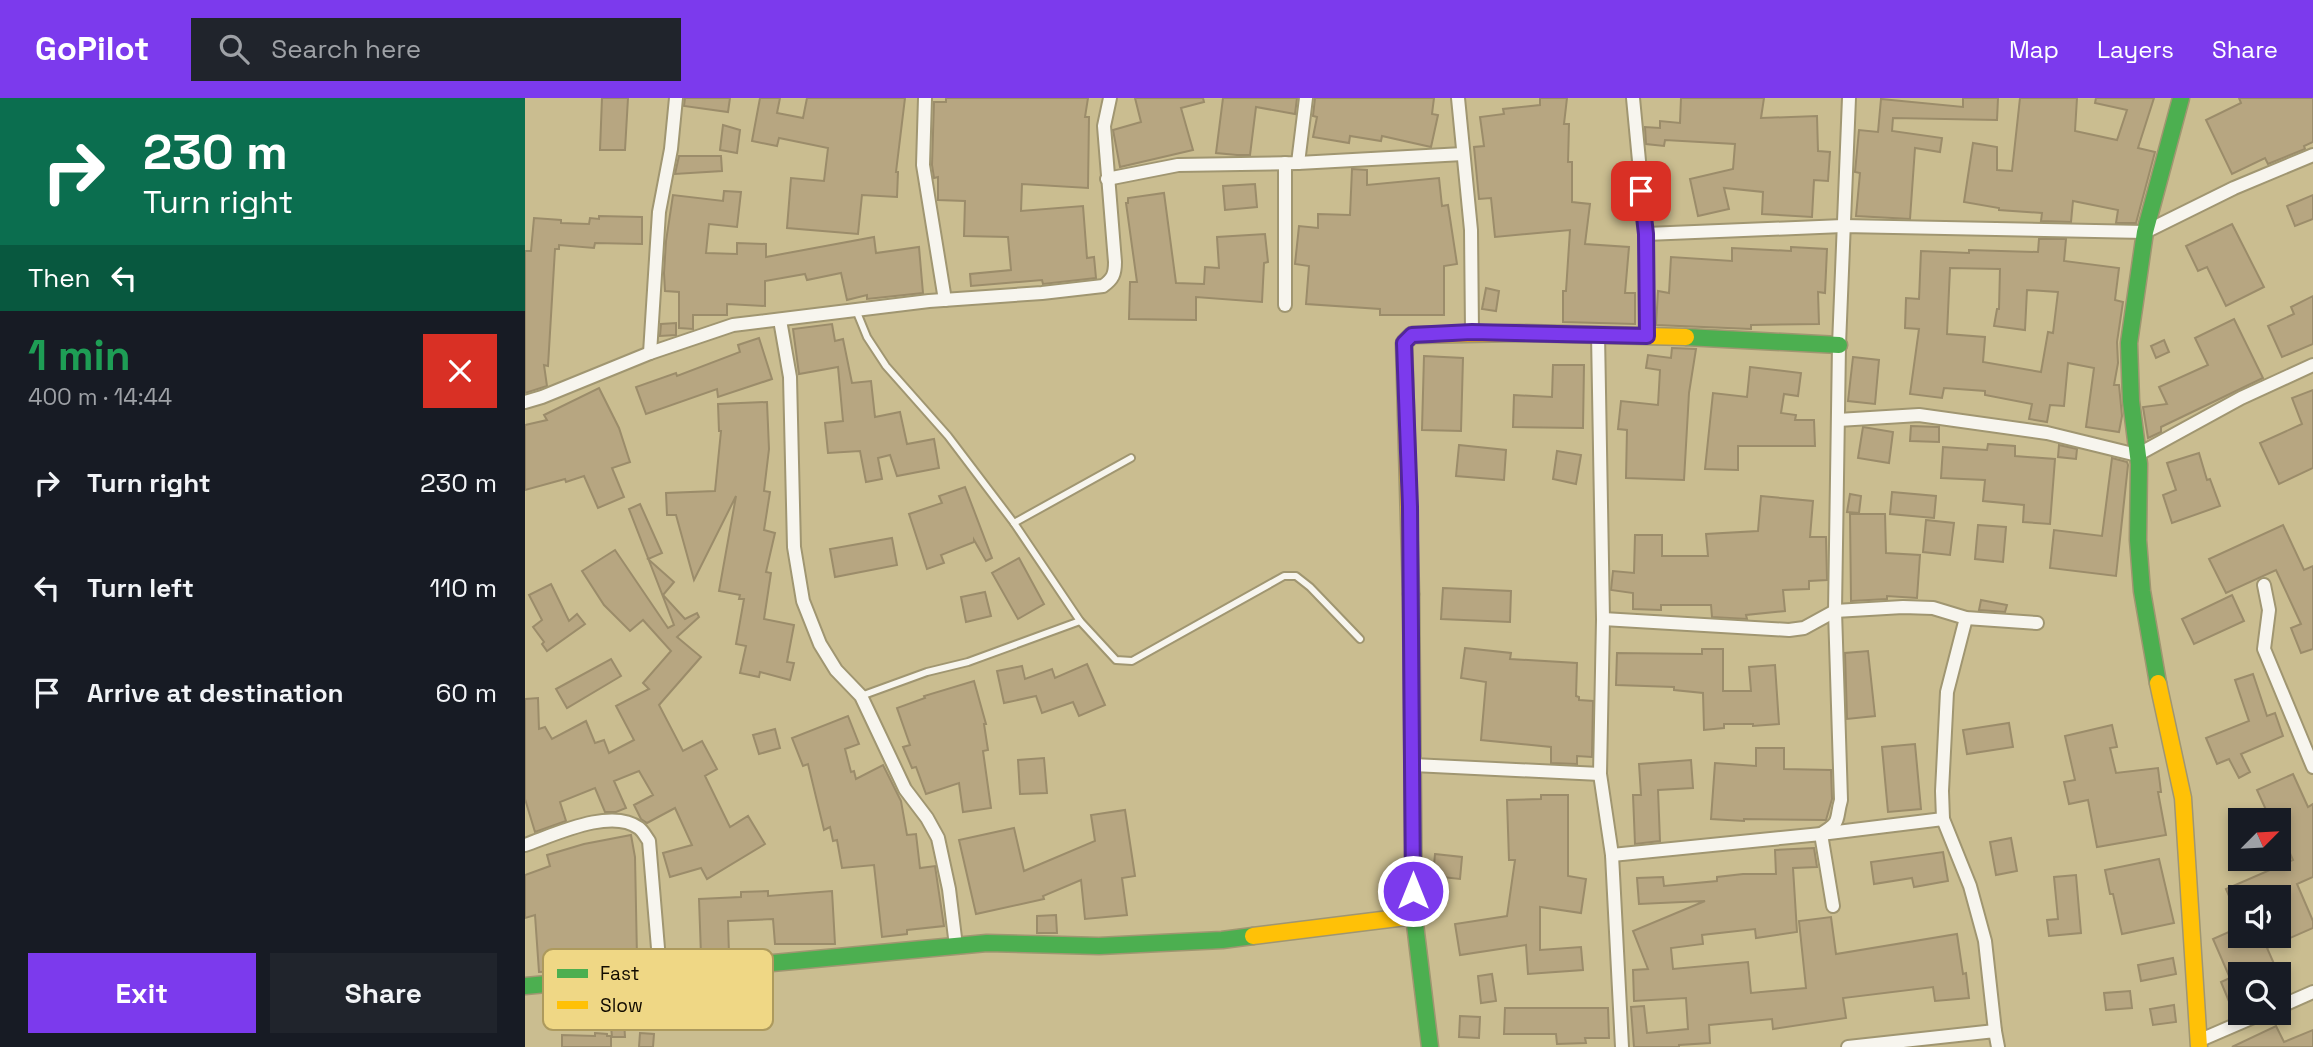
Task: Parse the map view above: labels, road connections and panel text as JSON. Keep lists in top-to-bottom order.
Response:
{
  "legend": ["Fast", "Slow"],
  "north": "top right",
  "page": {
    "header": "GoPilot",
    "search": "Search here",
    "nav": ["Map", "Layers", "Share"],
    "turn": ["230 m", "Turn right"],
    "then": "Then",
    "heading": ["1 min", "400 m · 14:44"],
    "list": [
      {
        "name": "Turn right",
        "value": "230 m"
      },
      {
        "name": "Turn left",
        "value": "110 m"
      },
      {
        "name": "Arrive at destination",
        "value": "60 m"
      }
    ],
    "buttons": ["Exit", "Share"]
  }
}
